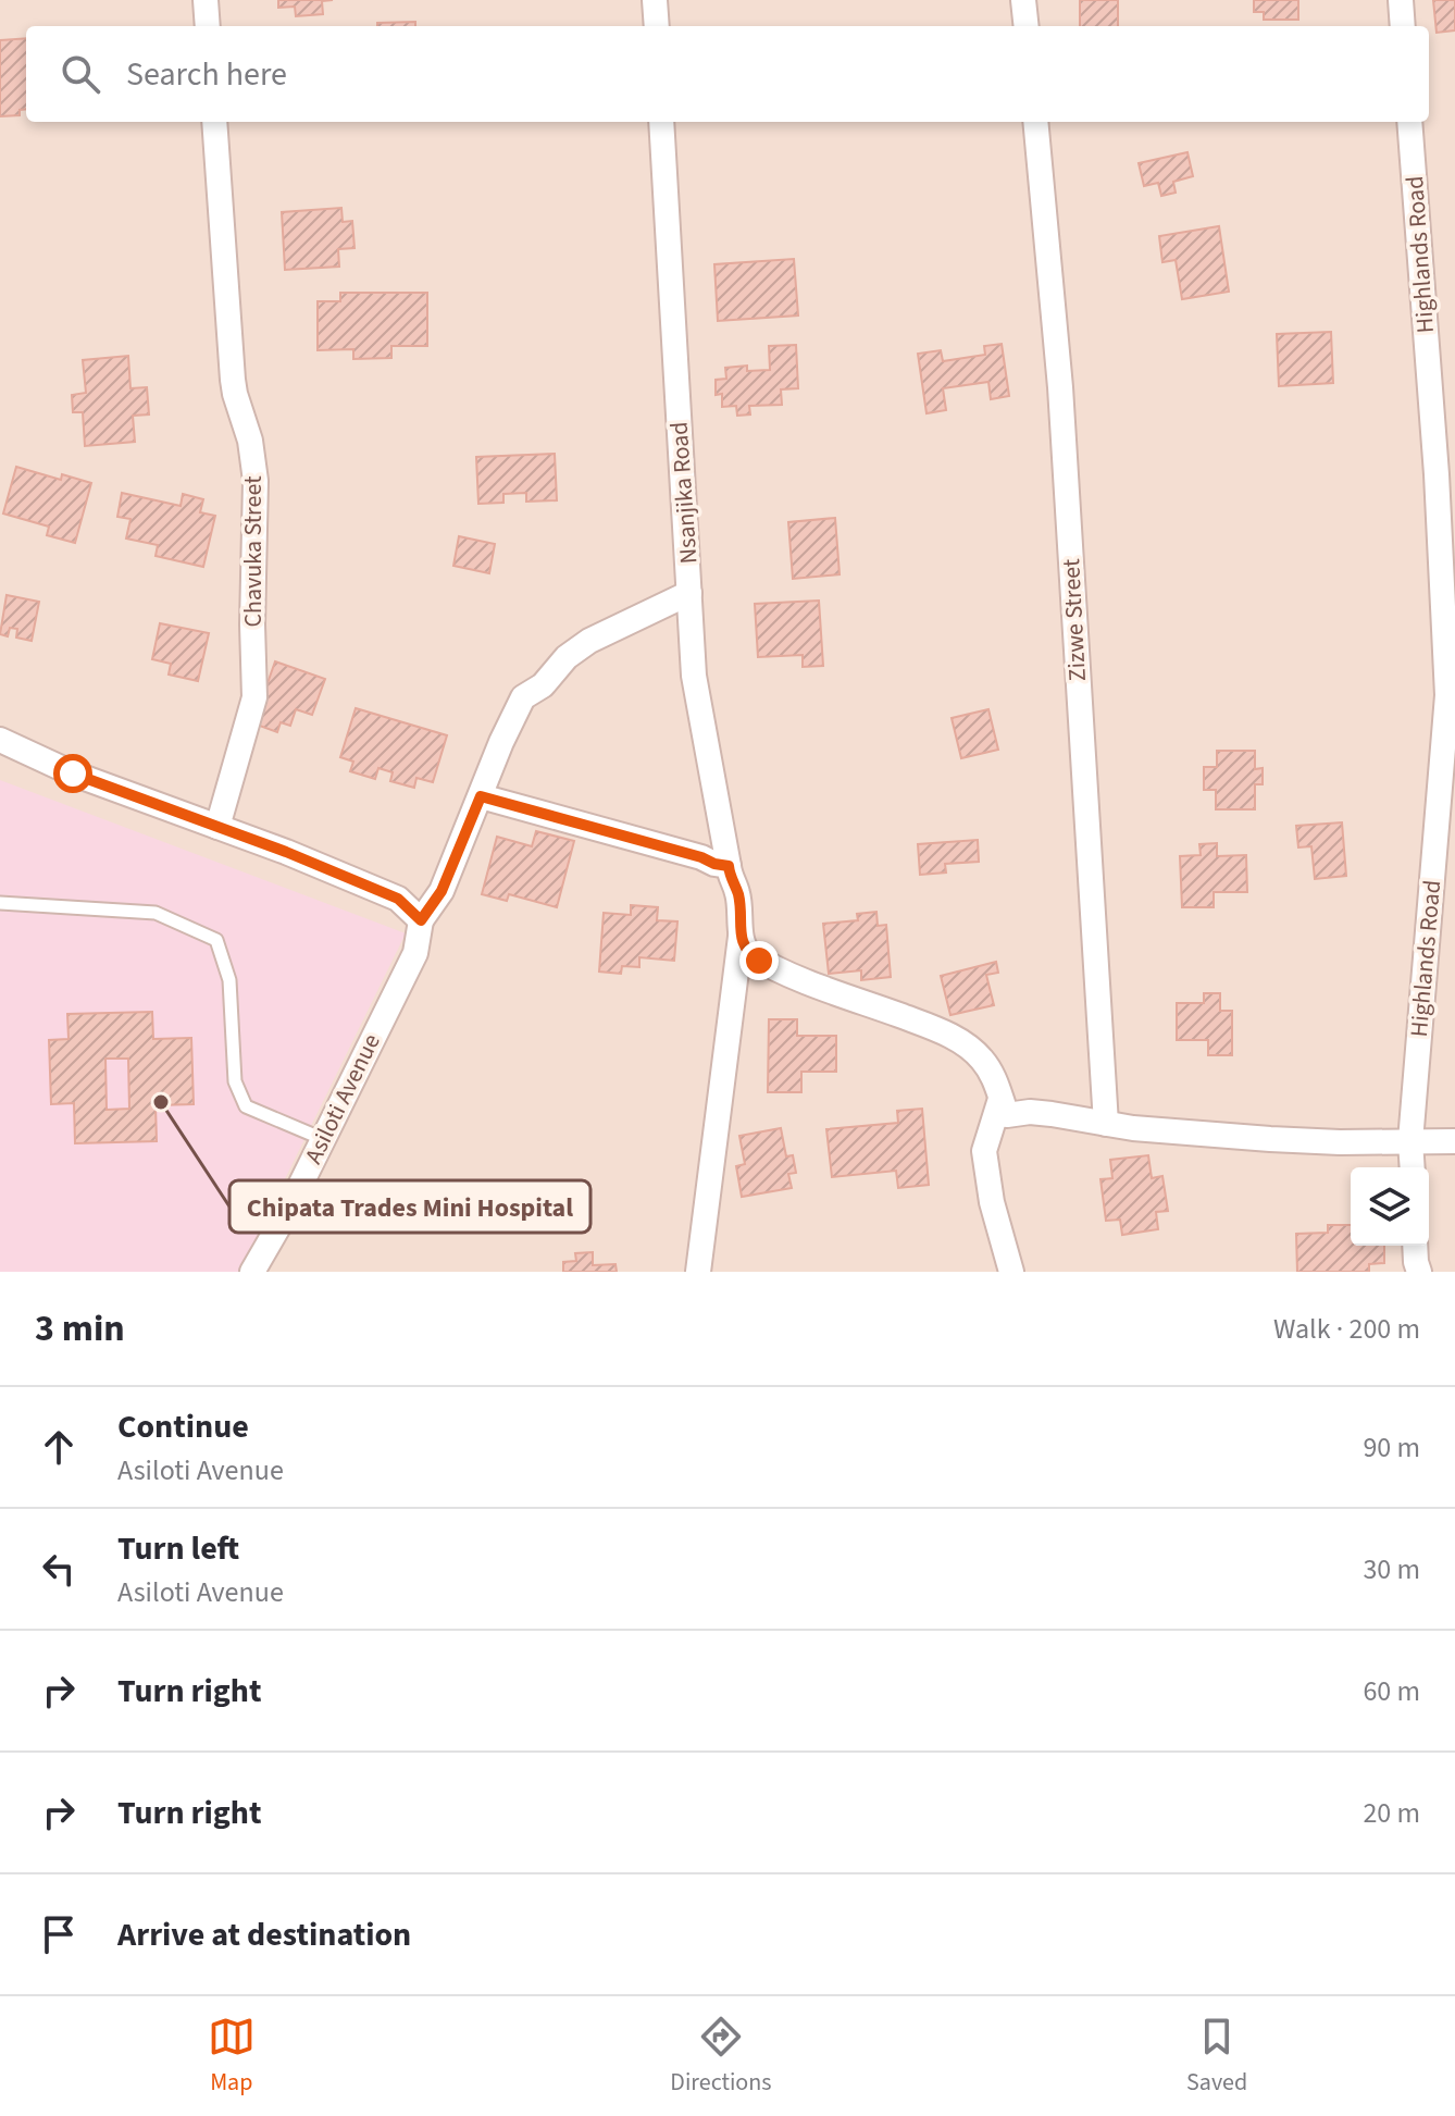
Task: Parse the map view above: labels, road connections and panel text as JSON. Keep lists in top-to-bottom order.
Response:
{
  "streets": {
    "street": [
      "Highlands Road",
      "Nsanjika Road",
      "Chavuka Street",
      "Zizwe Street",
      "Asiloti Avenue"
    ]
  },
  "crossings": [
    ["Nsanjika Road", "Asiloti Avenue"]
  ],
  "places": ["Chipata Trades Mini Hospital"],
  "page": {
    "search": "Search here",
    "heading": ["3 min", "Walk · 200 m"],
    "list": [
      ["Continue", "Asiloti Avenue", "90 m"],
      ["Turn left", "Asiloti Avenue", "30 m"],
      ["Turn right", "60 m"],
      ["Turn right", "20 m"],
      "Arrive at destination"
    ],
    "nav": ["Map", "Directions", "Saved"]
  }
}
